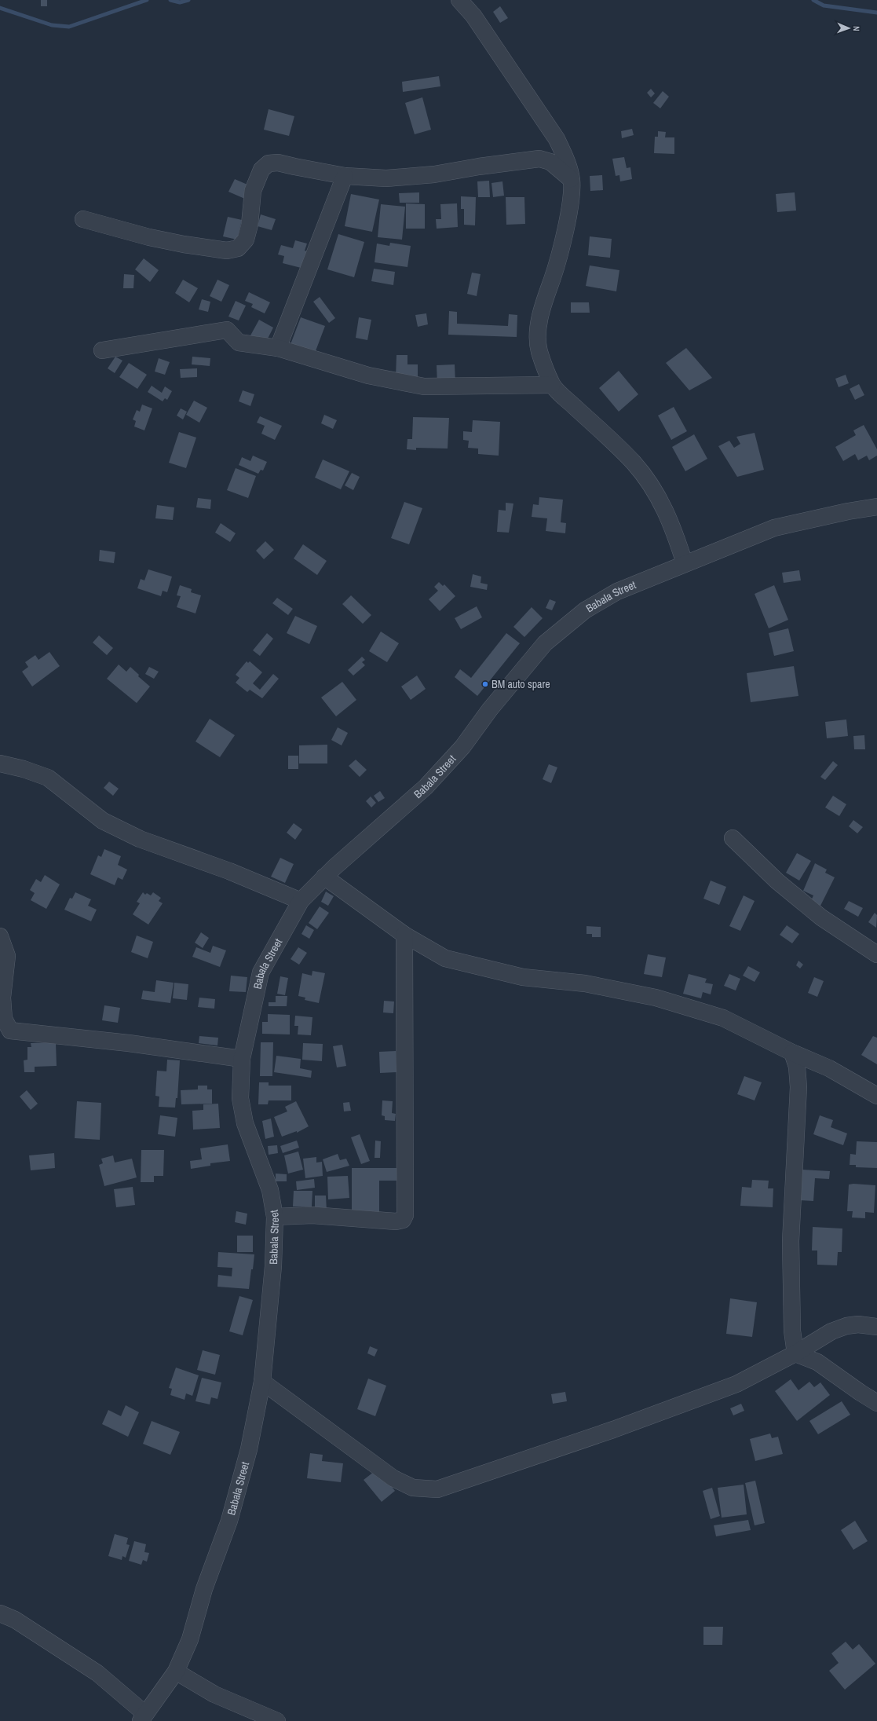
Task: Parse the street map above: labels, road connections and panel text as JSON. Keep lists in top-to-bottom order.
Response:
{
  "streets": {
    "street": ["Babala Street"]
  },
  "places": ["BM auto spare"],
  "north": "right"
}
